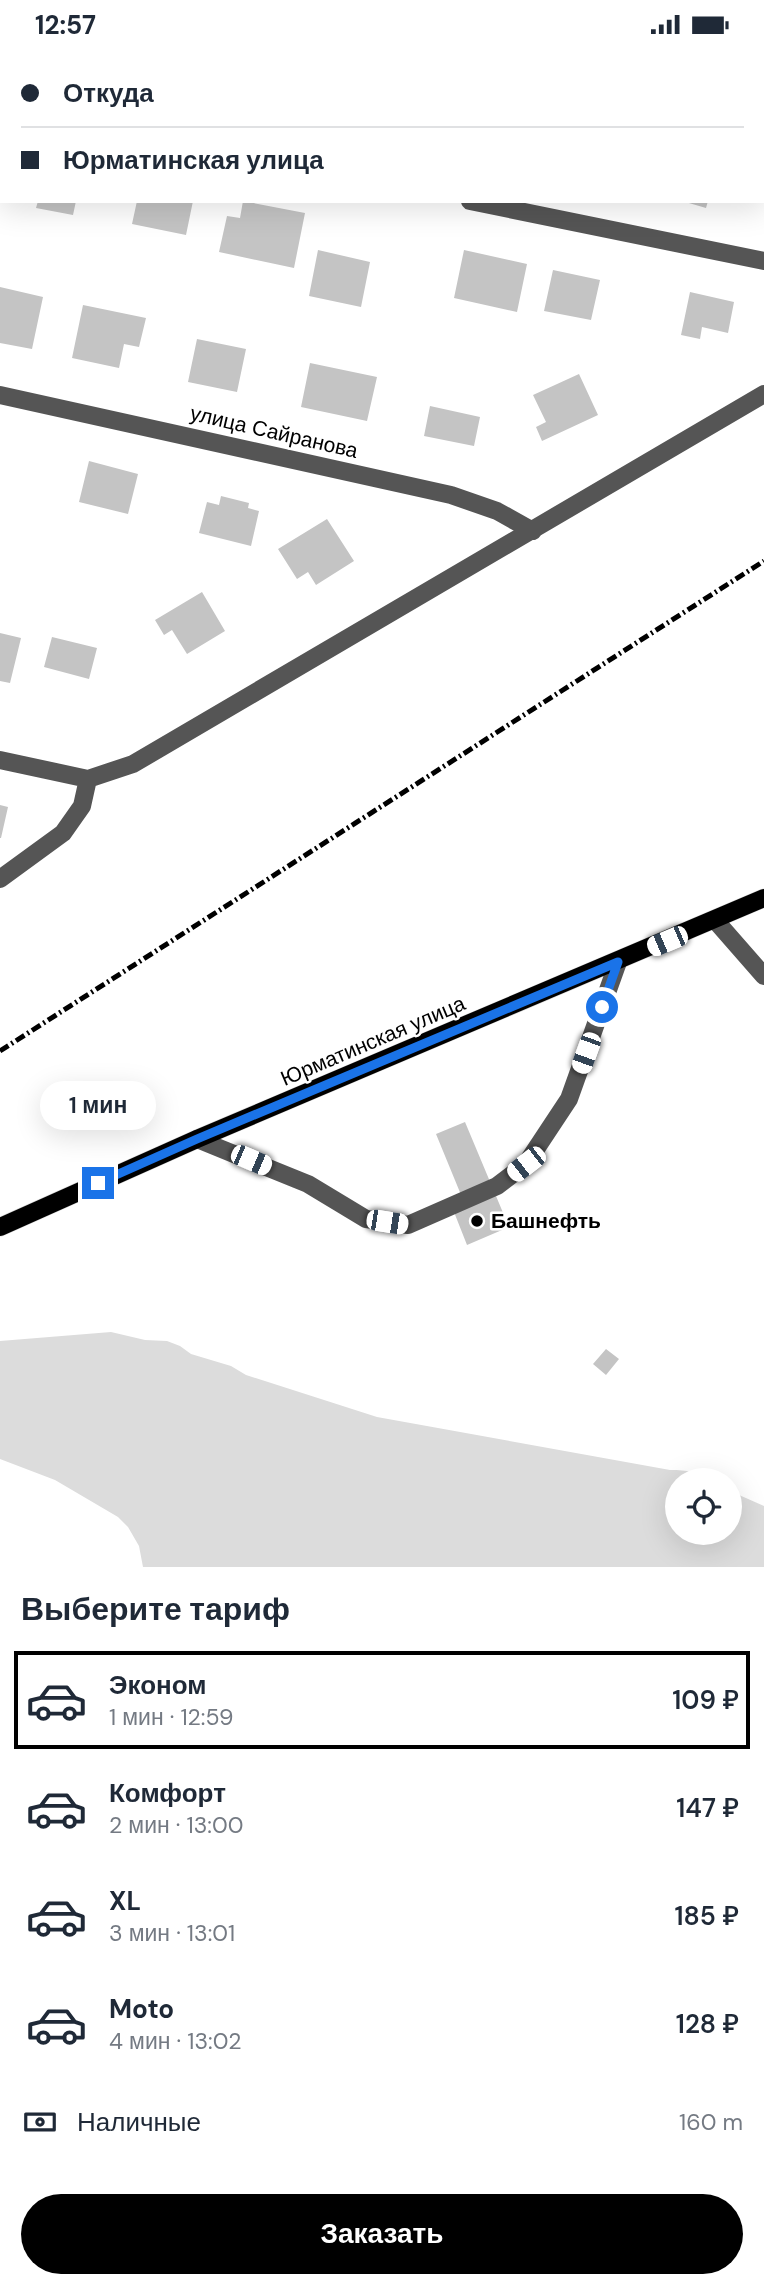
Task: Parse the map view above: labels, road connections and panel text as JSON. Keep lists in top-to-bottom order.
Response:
{
  "streets": {
    "main road": ["Юрматинская улица"],
    "street": ["улица Сайранова"]
  },
  "places": ["Башнефть"],
  "page": {
    "status": "12:57",
    "banner": ["Откуда", "Юрматинская улица"],
    "bubble": "1 мин",
    "heading": "Выберите тариф",
    "list": [
      {
        "name": "Эконом",
        "note": "1 мин · 12:59",
        "value": "109 ₽"
      },
      {
        "name": "Комфорт",
        "note": "2 мин · 13:00",
        "value": "147 ₽"
      },
      {
        "name": "XL",
        "note": "3 мин · 13:01",
        "value": "185 ₽"
      },
      {
        "name": "Moto",
        "note": "4 мин · 13:02",
        "value": "128 ₽"
      }
    ],
    "pay": ["Наличные", "160 m"],
    "buttons": "Заказать"
  }
}
